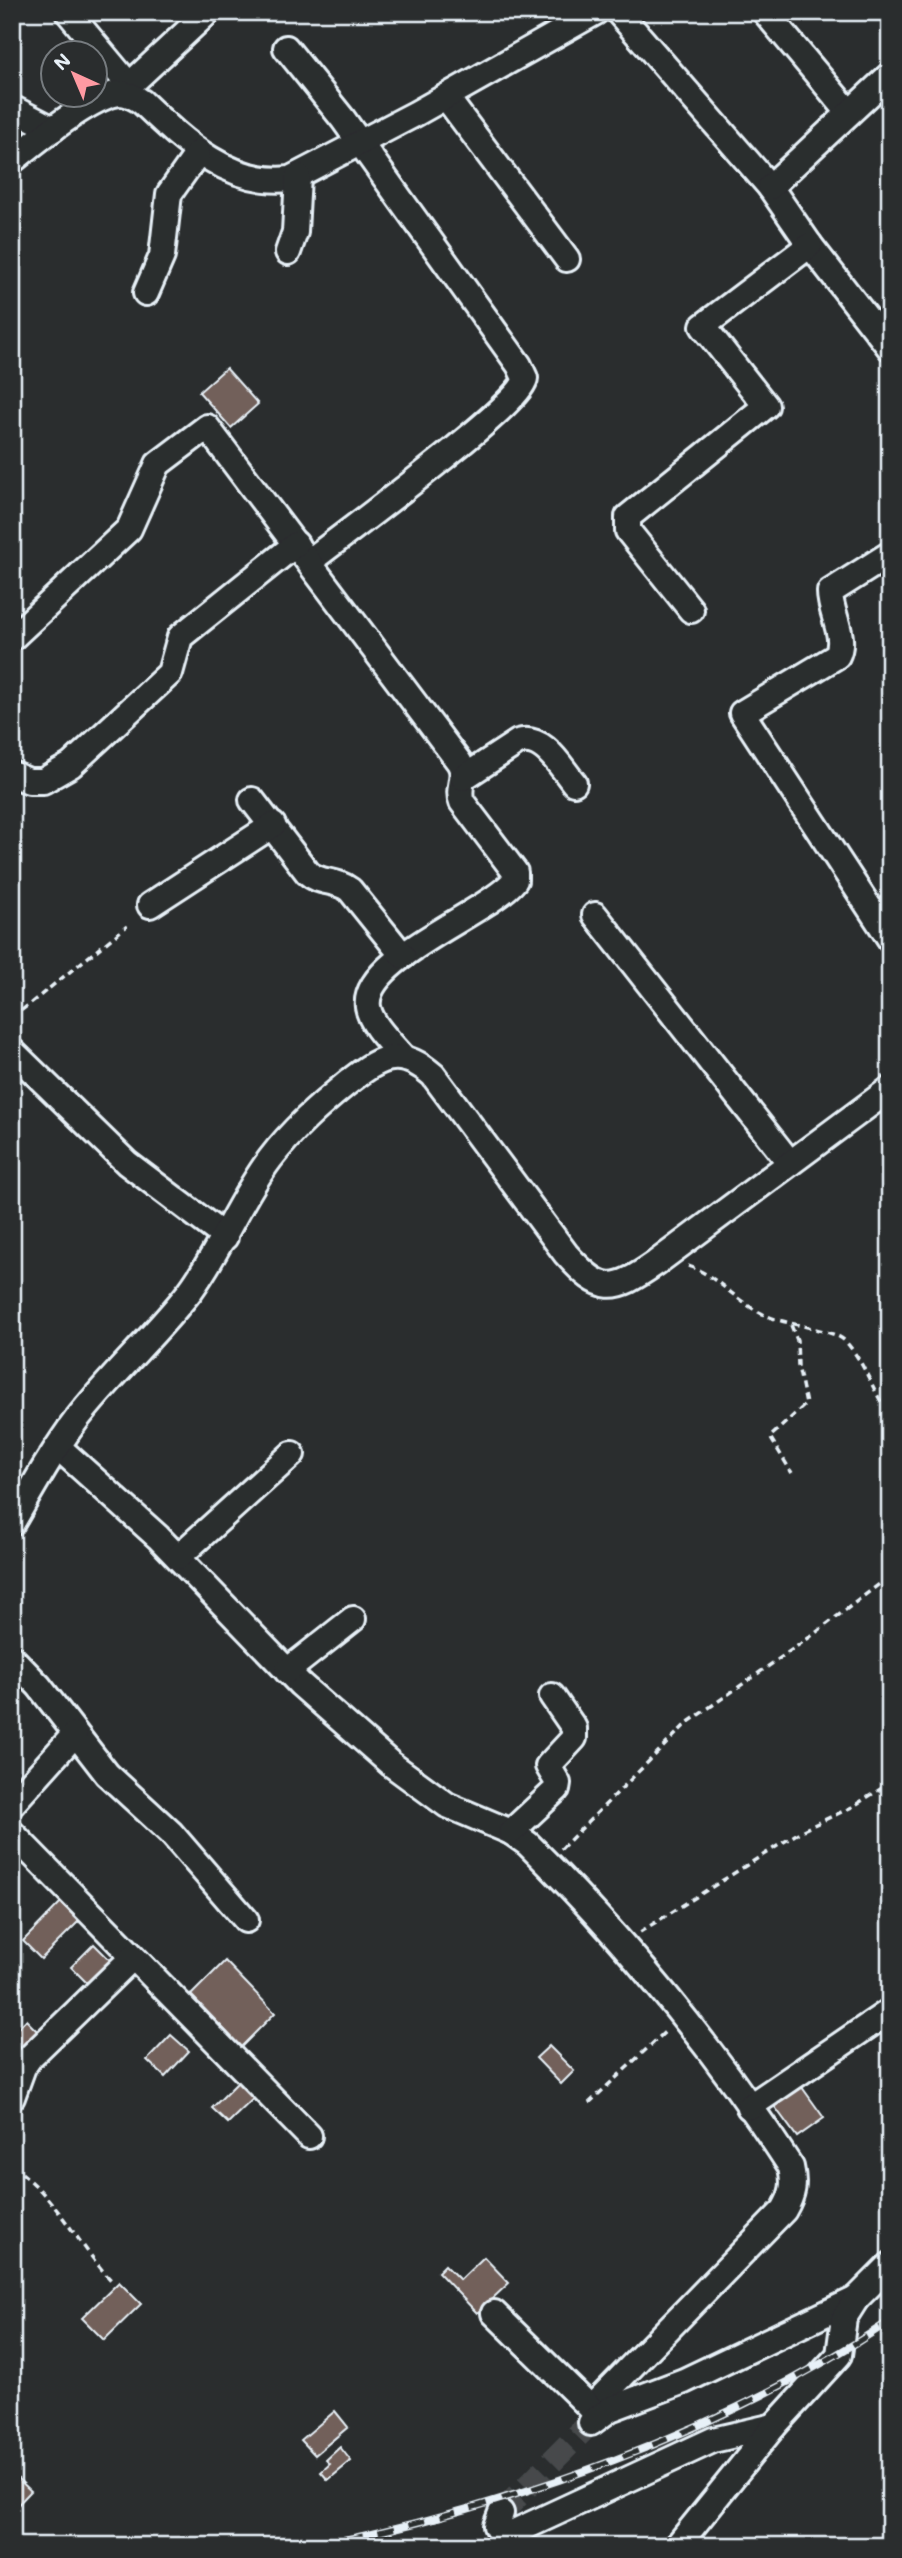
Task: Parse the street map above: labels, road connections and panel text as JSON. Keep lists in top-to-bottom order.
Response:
{
  "north": "top left"
}
